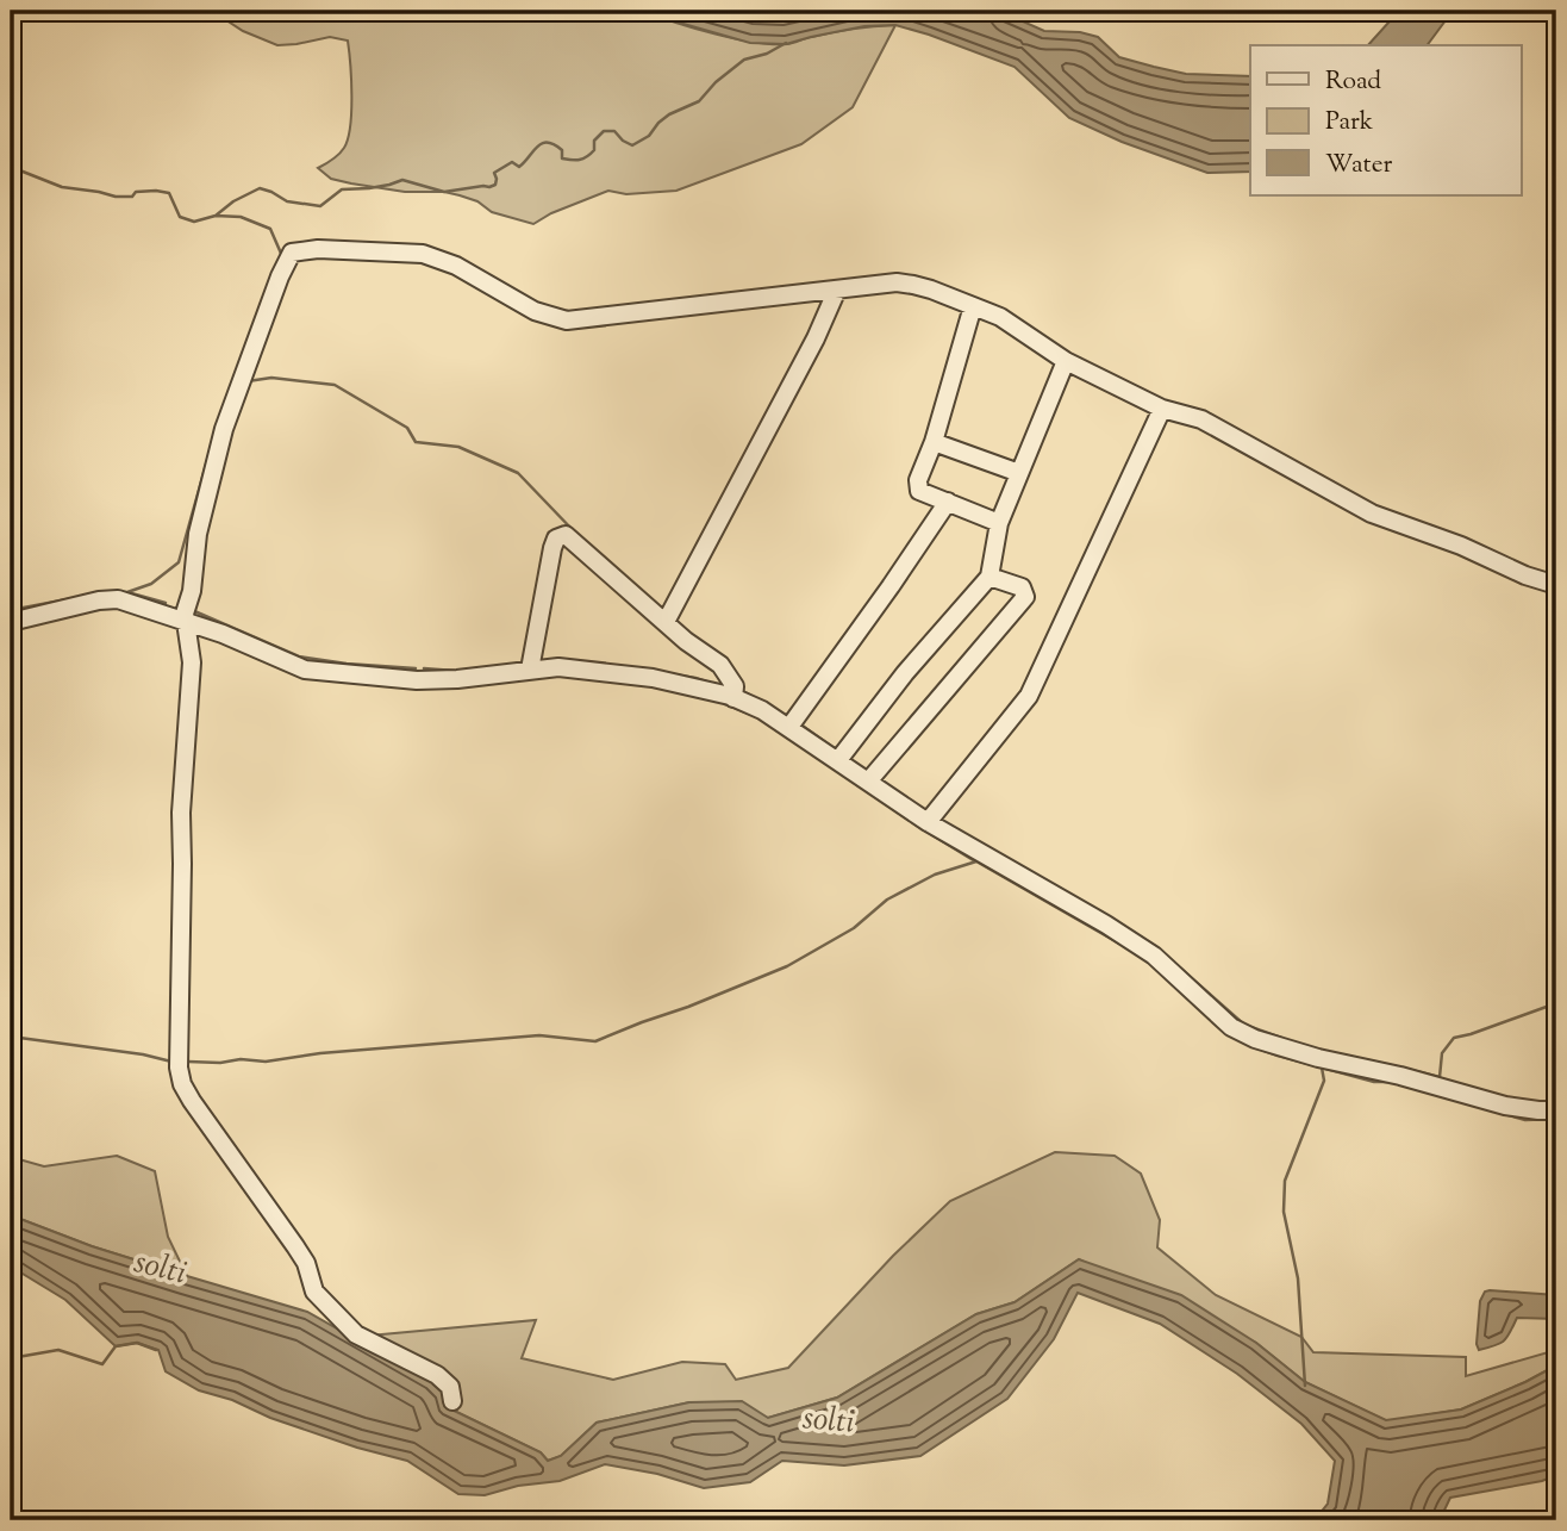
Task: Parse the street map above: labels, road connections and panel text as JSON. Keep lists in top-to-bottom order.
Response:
{
  "water": ["solti"],
  "legend": ["Road", "Park", "Water"]
}
